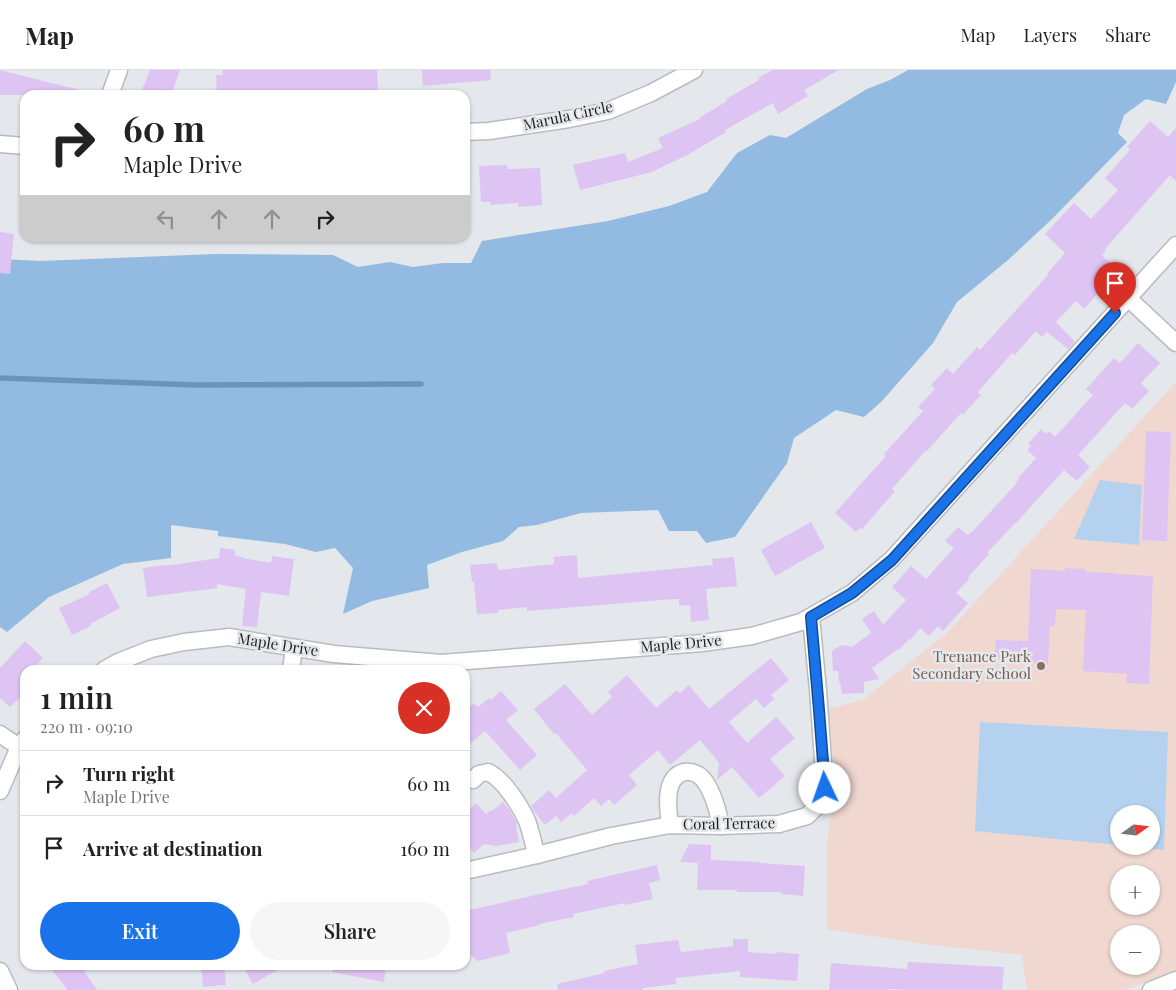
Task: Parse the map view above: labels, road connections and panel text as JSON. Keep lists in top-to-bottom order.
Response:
{
  "streets": {
    "street": ["Marula Circle", "Maple Drive", "Coral Terrace"]
  },
  "crossings": [
    ["Maple Drive", "Coral Terrace"]
  ],
  "places": ["Trenance Park Secondary School"],
  "north": "right",
  "page": {
    "header": "Map",
    "nav": ["Map", "Layers", "Share"],
    "turn": ["60 m", "Maple Drive"],
    "heading": ["1 min", "220 m · 09:10"],
    "list": [
      {
        "name": "Turn right",
        "note": "Maple Drive",
        "value": "60 m"
      },
      {
        "name": "Arrive at destination",
        "value": "160 m"
      }
    ],
    "map_buttons": ["+", "−"],
    "buttons": ["Exit", "Share"]
  }
}
